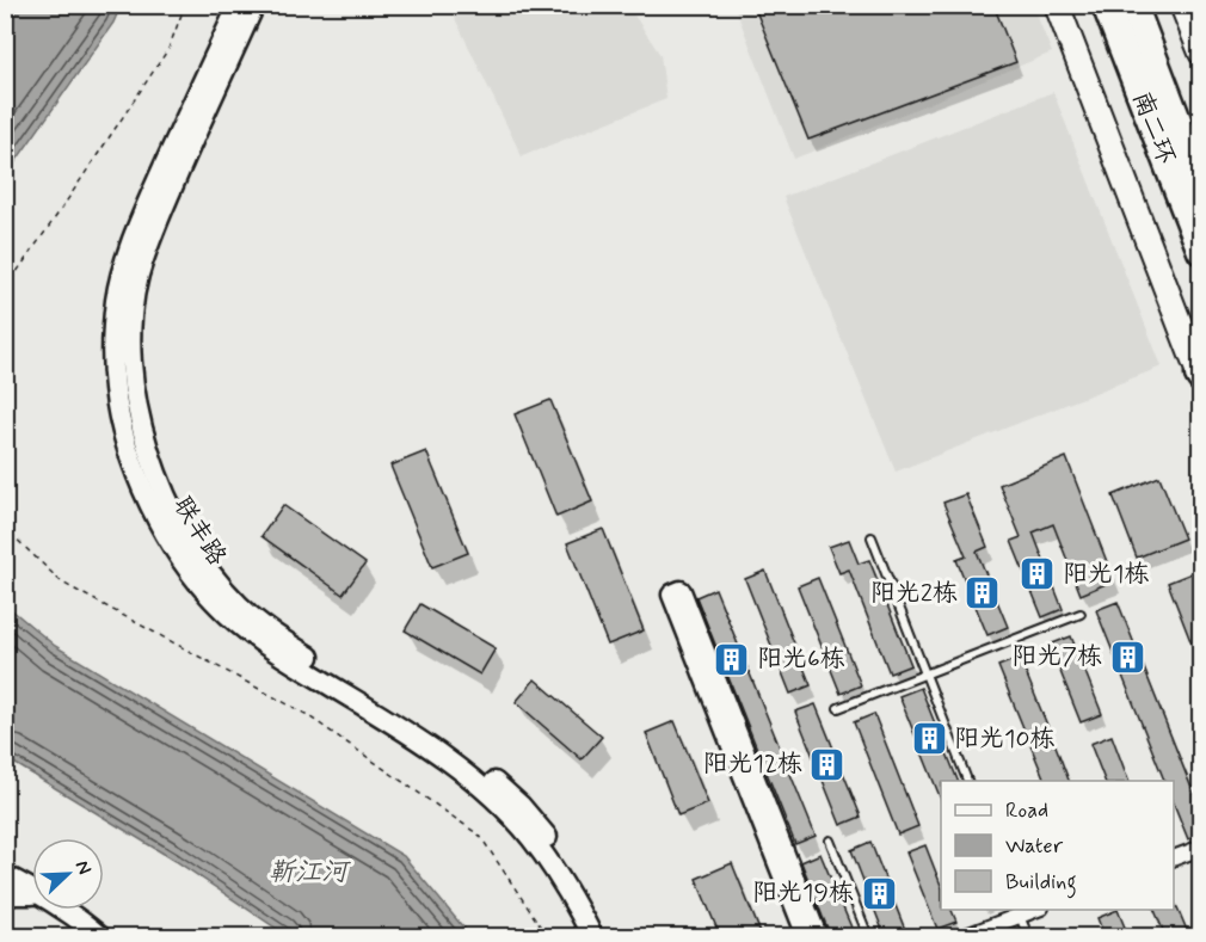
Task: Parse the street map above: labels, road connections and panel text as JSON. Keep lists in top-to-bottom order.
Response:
{
  "streets": {
    "highway": ["南二环"],
    "main road": ["联丰路"]
  },
  "water": ["靳江河"],
  "places": {
    "building": [
      "阳光1栋",
      "阳光2栋",
      "阳光7栋",
      "阳光6栋",
      "阳光10栋",
      "阳光12栋",
      "阳光19栋"
    ]
  },
  "legend": ["Road", "Water", "Building"],
  "north": "top right"
}
